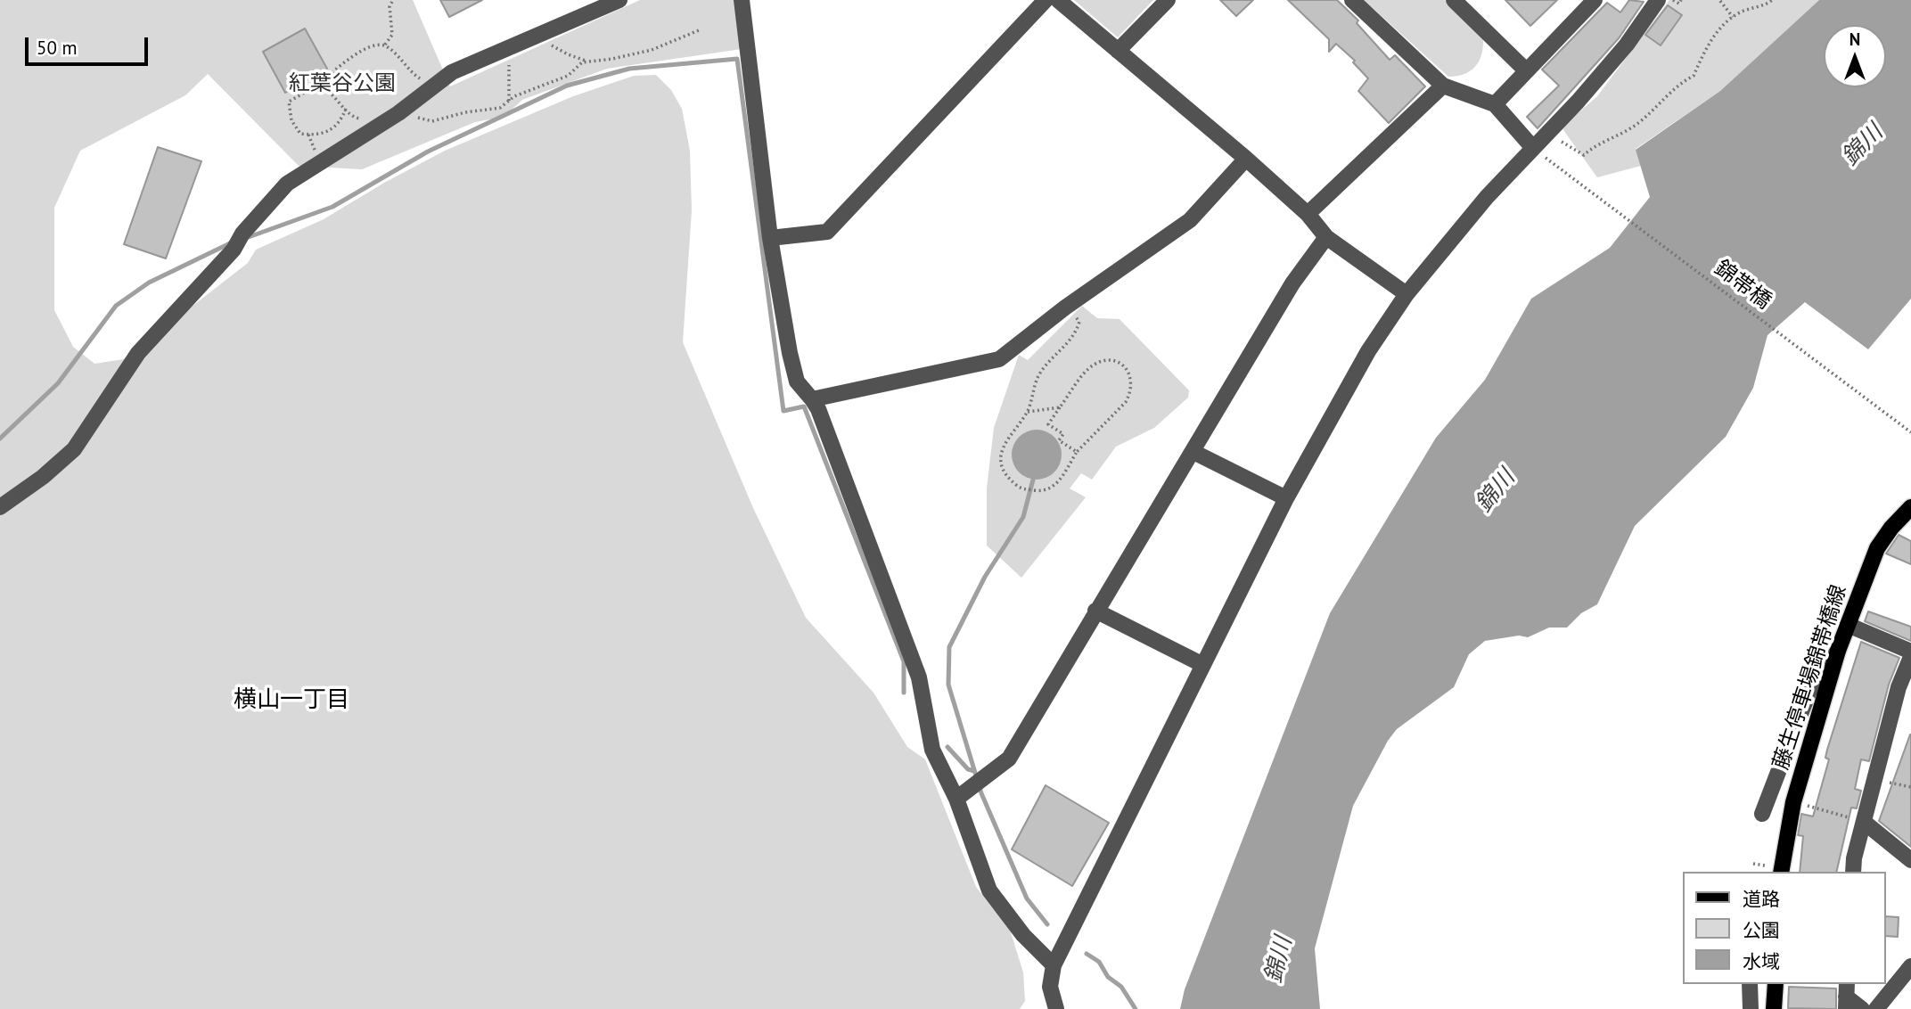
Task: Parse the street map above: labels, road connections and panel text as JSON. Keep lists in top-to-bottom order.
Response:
{
  "streets": {
    "main road": ["藤生停車場錦帯橋線"],
    "path": ["錦帯橋"]
  },
  "districts": ["横山一丁目"],
  "water": ["錦川"],
  "parks": ["紅葉谷公園"],
  "legend": ["道路", "公園", "水域"],
  "scale_bar": "50 m",
  "north": "top"
}
